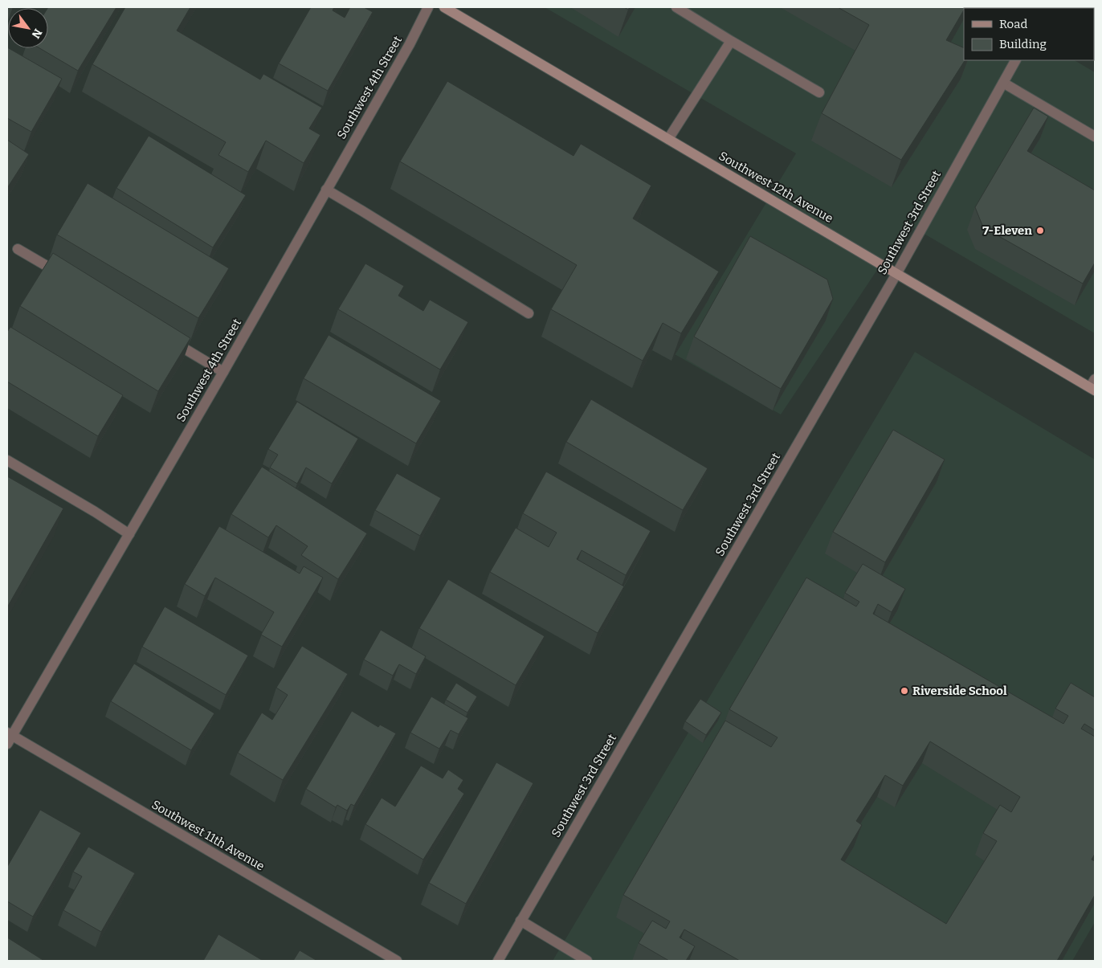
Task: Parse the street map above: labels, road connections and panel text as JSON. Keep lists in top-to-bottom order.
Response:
{
  "streets": {
    "main road": ["Southwest 12th Avenue"],
    "street": ["Southwest 4th Street", "Southwest 3rd Street", "Southwest 11th Avenue"]
  },
  "crossings": [
    ["Southwest 4th Street", "Southwest 11th Avenue"],
    ["Southwest 12th Avenue", "Southwest 3rd Street"]
  ],
  "places": ["7-Eleven", "Riverside School"],
  "legend": ["Road", "Building"],
  "north": "bottom right"
}
